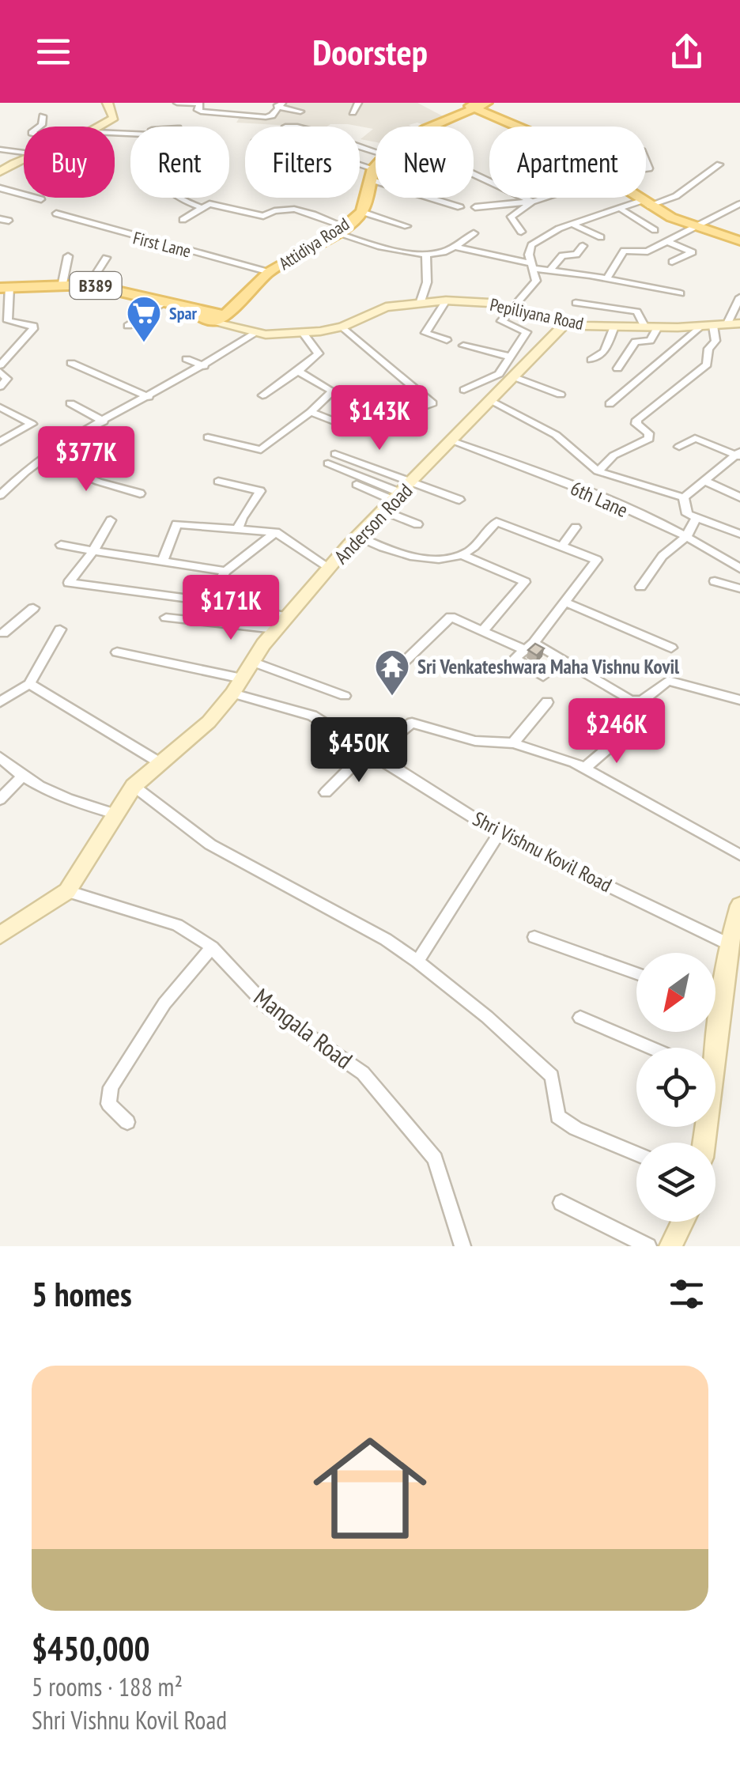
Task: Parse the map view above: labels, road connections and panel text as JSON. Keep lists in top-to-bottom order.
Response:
{
  "streets": {
    "main road": [
      "Attidiya Road",
      "B389",
      "Pepiliyana Road",
      "Anderson Road"
    ],
    "street": [
      "First Lane",
      "6th Lane",
      "Shri Vishnu Kovil Road",
      "Mangala Road"
    ]
  },
  "crossings": [
    ["Attidiya Road", "First Lane"],
    ["Attidiya Road", "B389"],
    ["Attidiya Road", "Pepiliyana Road"],
    ["B389", "Pepiliyana Road"],
    ["Pepiliyana Road", "Anderson Road"],
    ["6th Lane", "Anderson Road"],
    ["Anderson Road", "Shri Vishnu Kovil Road"],
    ["Anderson Road", "Mangala Road"]
  ],
  "places": {
    "supermarket": ["Spar"],
    "temple": ["Sri Venkateshwara Maha Vishnu Kovil"]
  },
  "north": "bottom left",
  "page": {
    "header": "Doorstep",
    "chip": [
      "Buy",
      "Rent",
      "Filters",
      "New",
      "Apartment"
    ],
    "price": [
      "$143K",
      "$377K",
      "$171K",
      "$246K",
      "$450K"
    ],
    "heading": "5 homes",
    "list": [
      {
        "name": "$450,000",
        "note": "5 rooms · 188 m² · Shri Vishnu Kovil Road"
      }
    ]
  }
}
